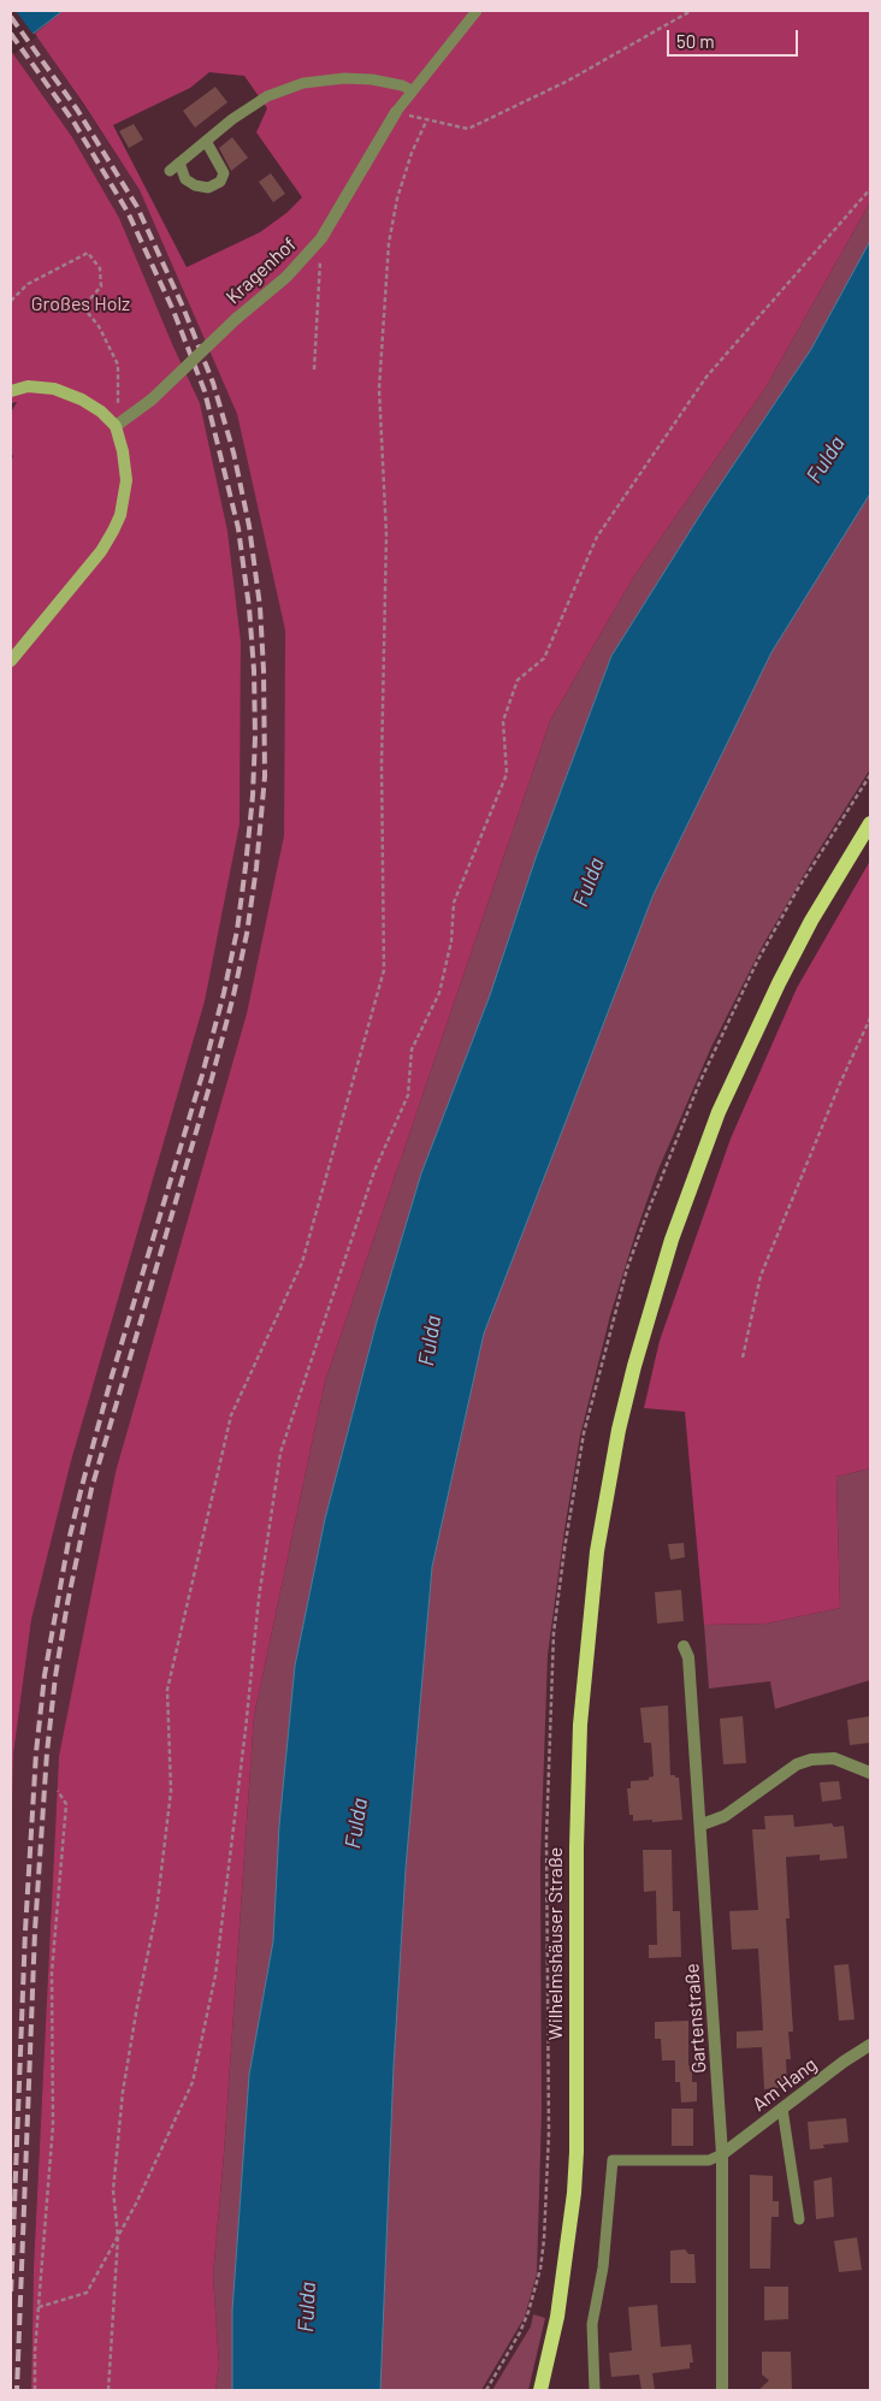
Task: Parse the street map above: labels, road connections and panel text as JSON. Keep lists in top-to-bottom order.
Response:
{
  "streets": {
    "main road": ["Wilhelmshäuser Straße"],
    "street": ["Kragenhof", "Gartenstraße", "Am Hang"]
  },
  "crossings": [
    ["Gartenstraße", "Am Hang"]
  ],
  "water": ["Fulda"],
  "parks": ["Großes Holz"],
  "scale_bar": "50 m"
}
